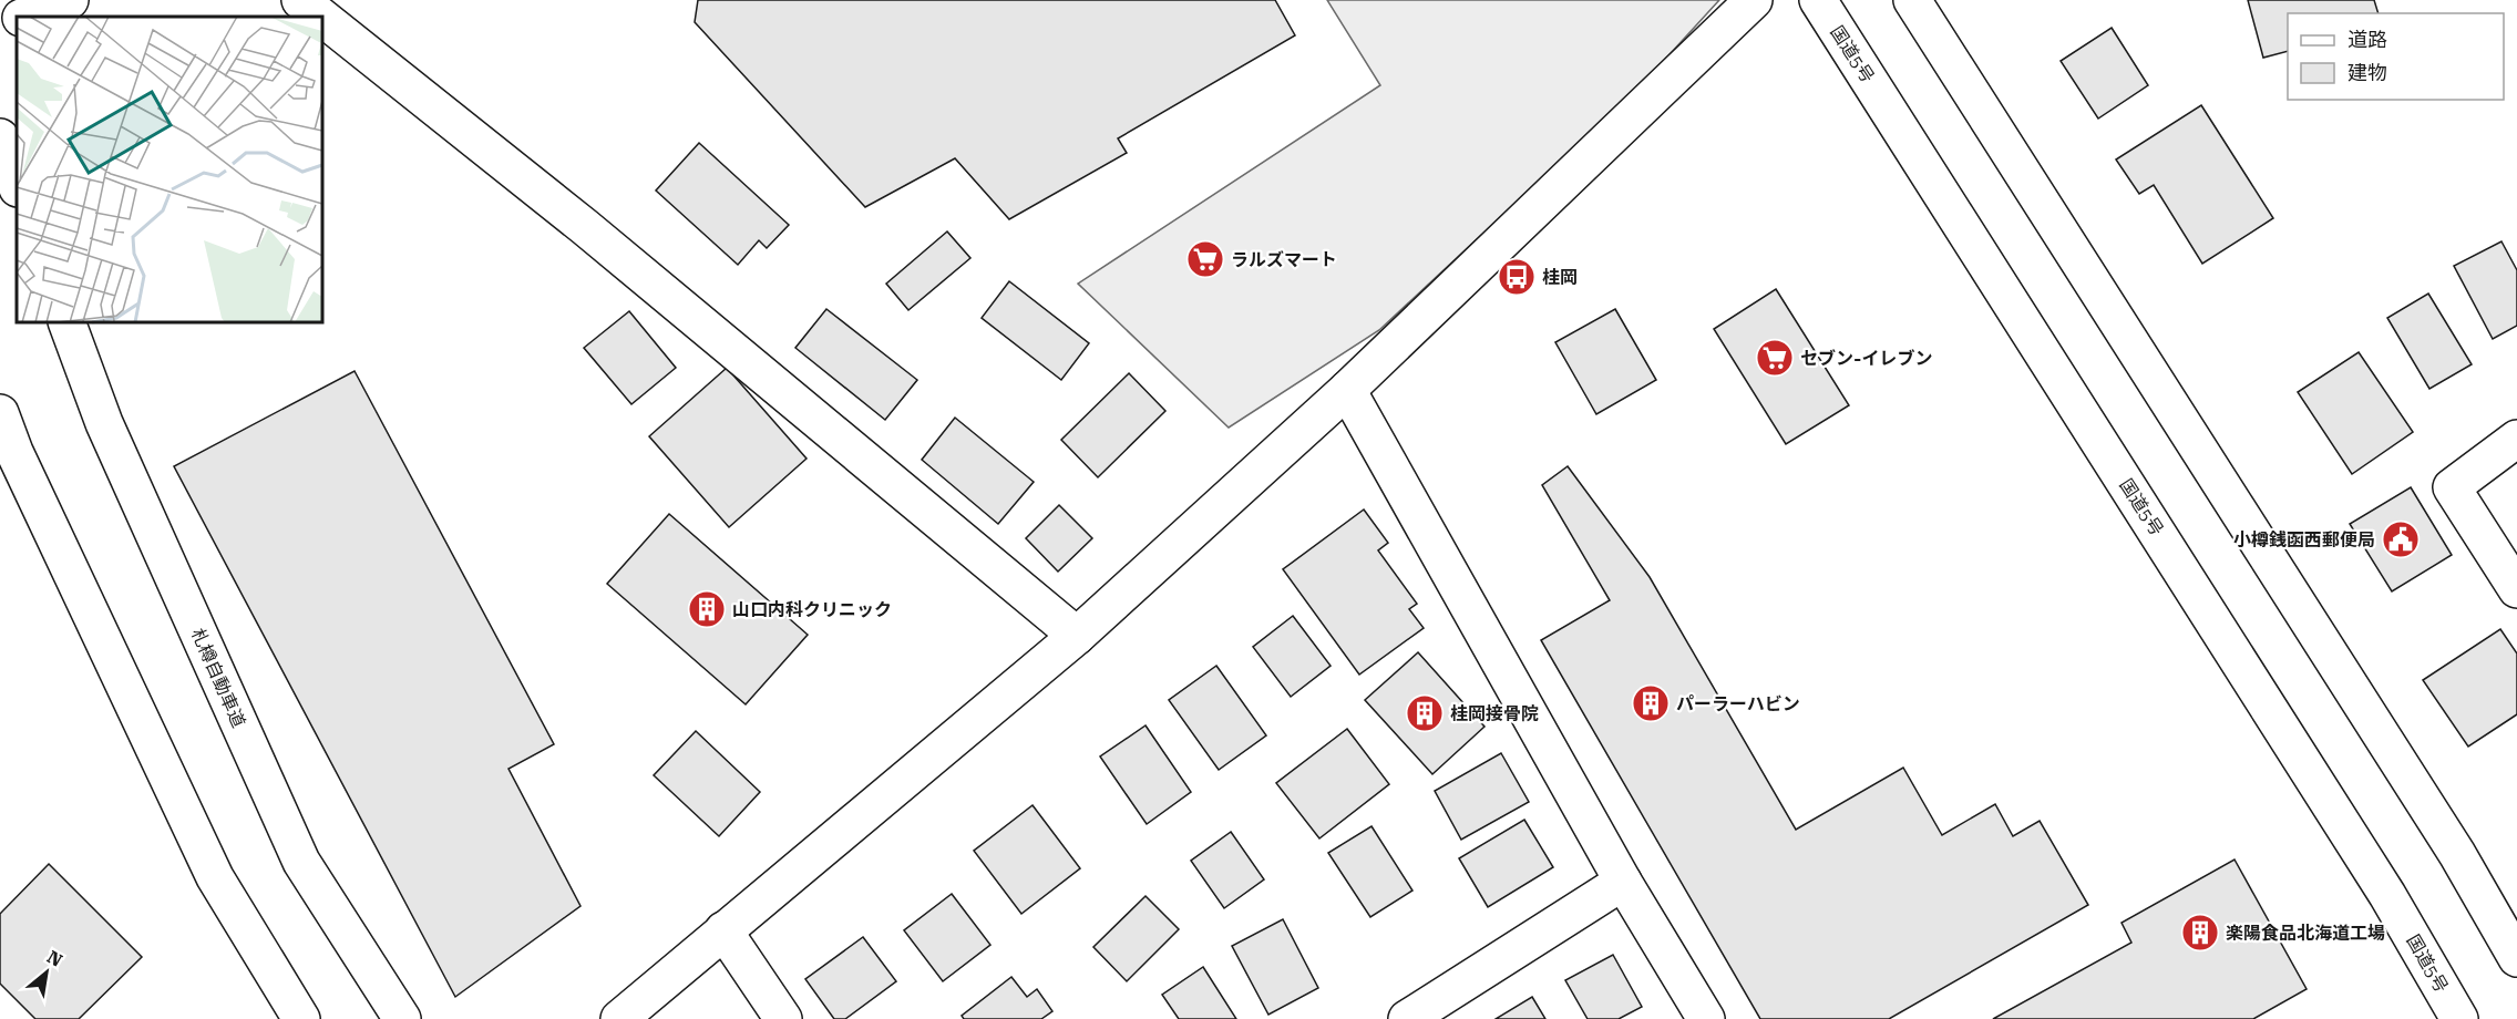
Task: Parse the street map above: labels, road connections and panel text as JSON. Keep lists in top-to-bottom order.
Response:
{
  "streets": {
    "main road": ["国道5号", "札樽自動車道"]
  },
  "places": {
    "supermarket": ["ラルズマート", "セブン-イレブン"],
    "bus stop": ["桂岡"],
    "public building": ["小樽銭函西郵便局"],
    "building": [
      "山口内科クリニック",
      "パーラーハビン",
      "桂岡接骨院",
      "楽陽食品北海道工場"
    ]
  },
  "legend": ["道路", "建物"],
  "north": "top right"
}
